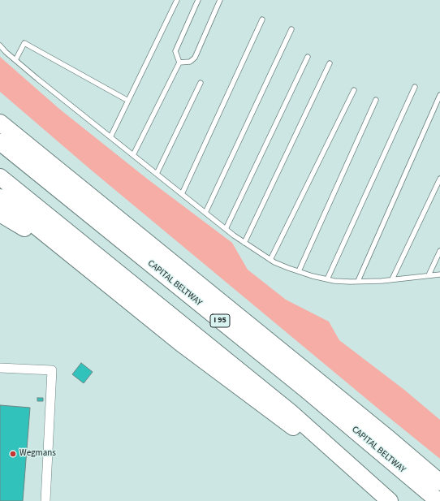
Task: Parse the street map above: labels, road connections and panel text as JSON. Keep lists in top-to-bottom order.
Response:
{
  "streets": {
    "highway": ["CAPITAL BELTWAY", "I 95"]
  },
  "places": ["Wegmans"]
}
